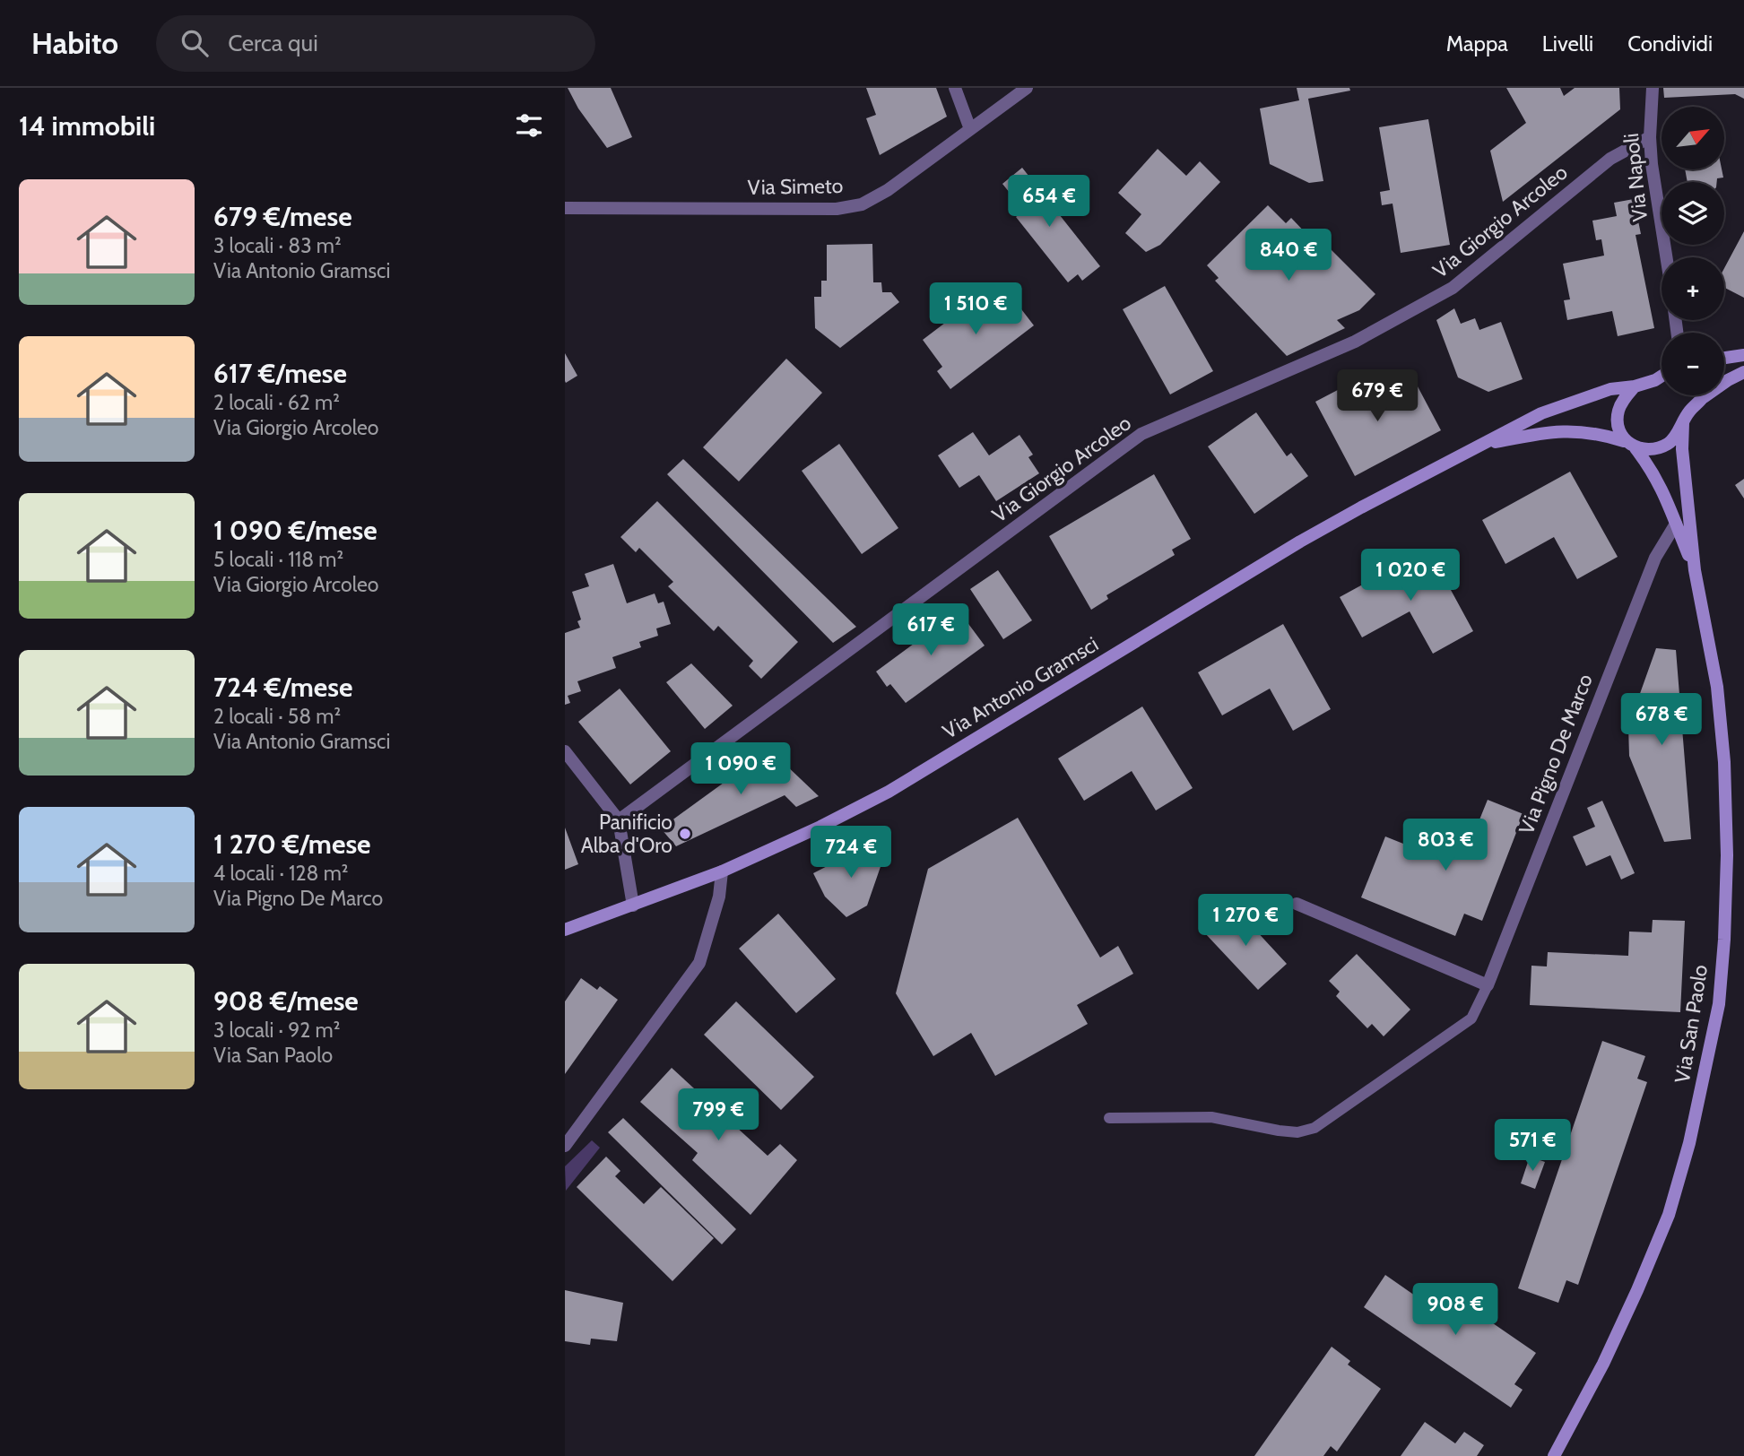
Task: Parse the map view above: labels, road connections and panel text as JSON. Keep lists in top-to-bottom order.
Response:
{
  "streets": {
    "main road": ["Via Antonio Gramsci", "Via San Paolo"],
    "street": [
      "Via Napoli",
      "Via Simeto",
      "Via Giorgio Arcoleo",
      "Via Pigno De Marco"
    ]
  },
  "crossings": [
    ["Via Napoli", "Via Giorgio Arcoleo"]
  ],
  "places": ["Panificio Alba d'Oro"],
  "north": "top right",
  "page": {
    "header": "Habito",
    "search": "Cerca qui",
    "nav": ["Mappa", "Livelli", "Condividi"],
    "heading": "14 immobili",
    "map_buttons": ["+", "−"],
    "list": [
      {
        "name": "679 €/mese",
        "note": "3 locali · 83 m² · Via Antonio Gramsci"
      },
      {
        "name": "617 €/mese",
        "note": "2 locali · 62 m² · Via Giorgio Arcoleo"
      },
      {
        "name": "1 090 €/mese",
        "note": "5 locali · 118 m² · Via Giorgio Arcoleo"
      },
      {
        "name": "724 €/mese",
        "note": "2 locali · 58 m² · Via Antonio Gramsci"
      },
      {
        "name": "1 270 €/mese",
        "note": "4 locali · 128 m² · Via Pigno De Marco"
      },
      {
        "name": "908 €/mese",
        "note": "3 locali · 92 m² · Via San Paolo"
      }
    ],
    "price": [
      "654 €",
      "840 €",
      "1 510 €",
      "679 €",
      "1 020 €",
      "617 €",
      "678 €",
      "1 090 €",
      "803 €",
      "724 €",
      "1 270 €",
      "799 €",
      "571 €",
      "908 €"
    ]
  }
}
